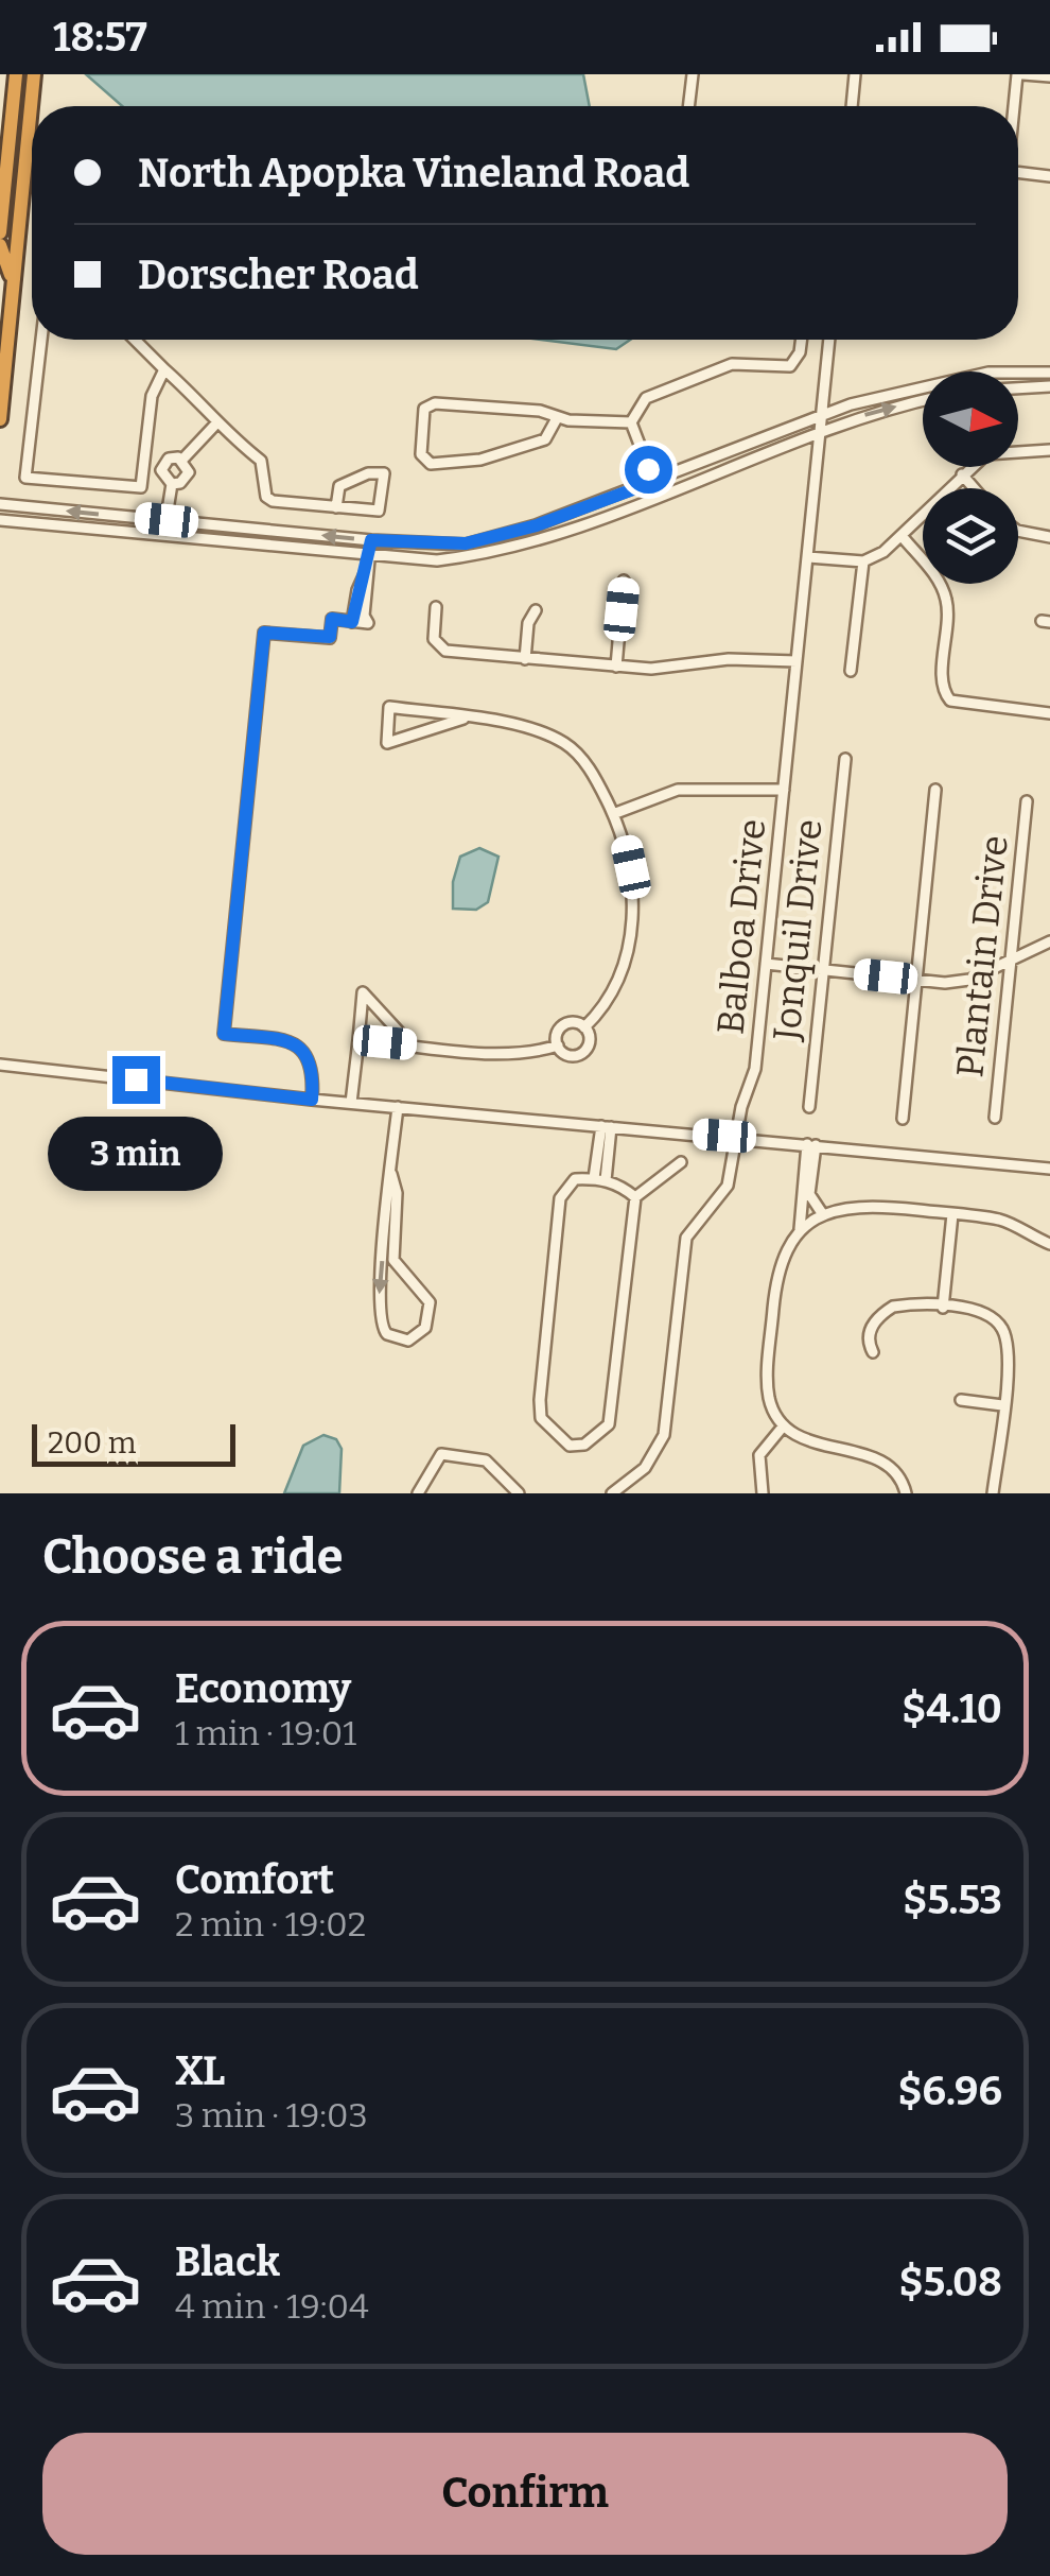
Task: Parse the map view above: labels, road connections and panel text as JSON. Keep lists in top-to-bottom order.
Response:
{
  "streets": {
    "street": ["Balboa Drive", "Jonquil Drive", "Plantain Drive"]
  },
  "scale_bar": "200 m",
  "north": "right",
  "page": {
    "status": "18:57",
    "banner": ["North Apopka Vineland Road", "Dorscher Road"],
    "bubble": "3 min",
    "scale": "200 m",
    "heading": "Choose a ride",
    "list": [
      {
        "name": "Economy",
        "note": "1 min · 19:01",
        "value": "$4.10"
      },
      {
        "name": "Comfort",
        "note": "2 min · 19:02",
        "value": "$5.53"
      },
      {
        "name": "XL",
        "note": "3 min · 19:03",
        "value": "$6.96"
      },
      {
        "name": "Black",
        "note": "4 min · 19:04",
        "value": "$5.08"
      }
    ],
    "buttons": "Confirm"
  }
}
